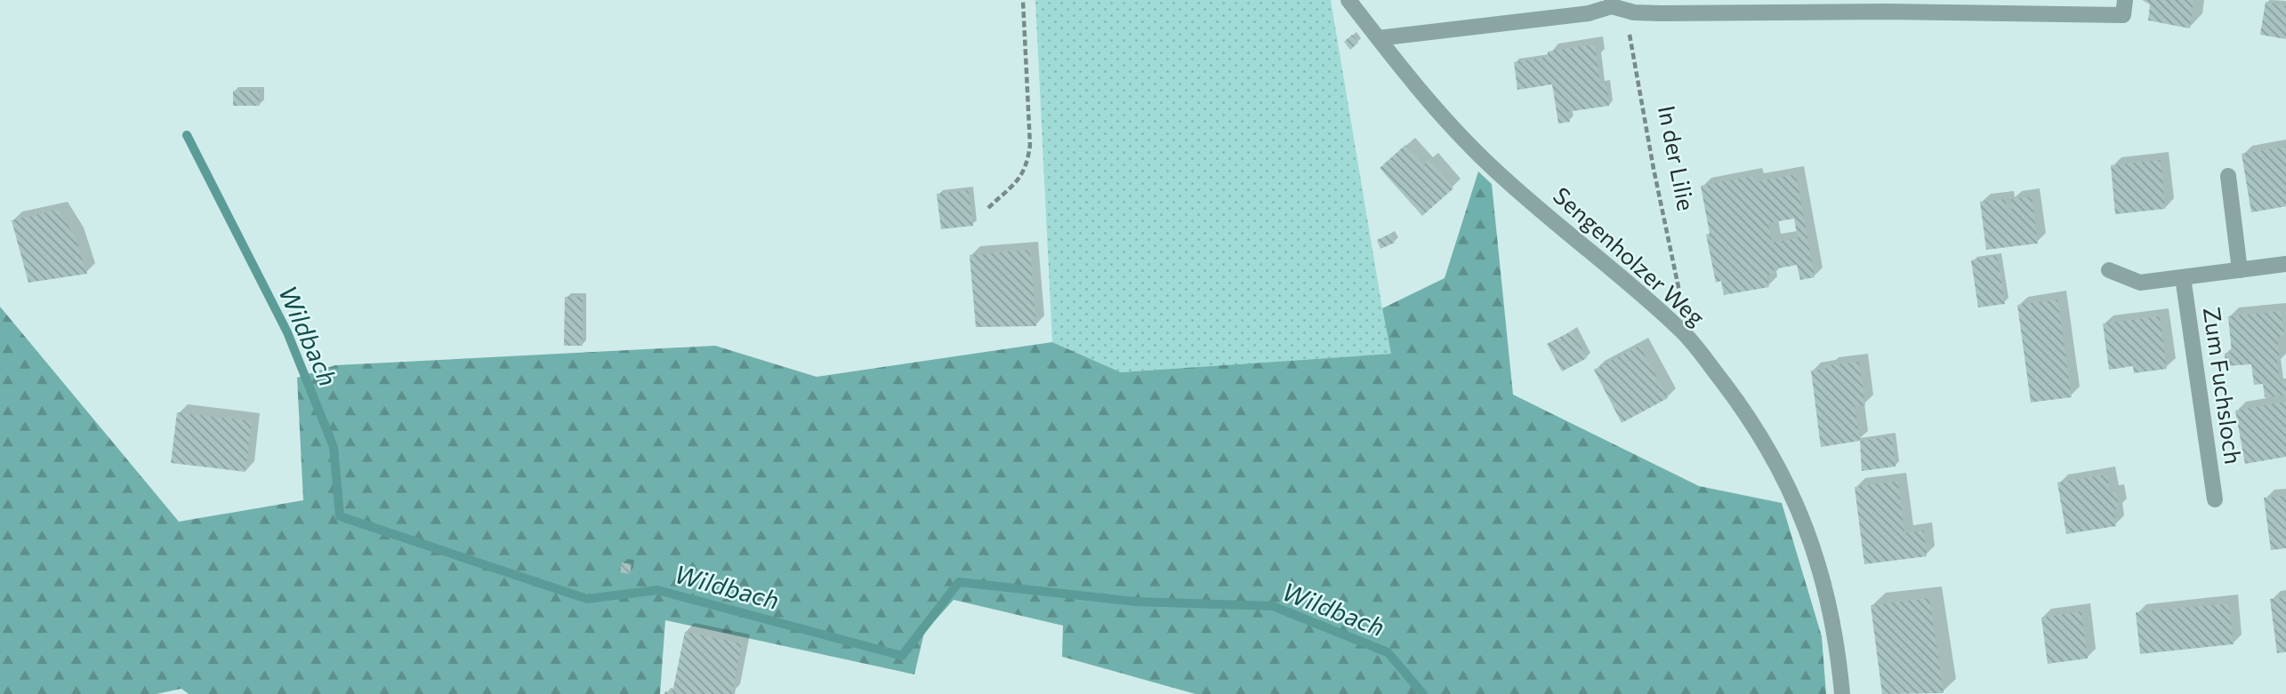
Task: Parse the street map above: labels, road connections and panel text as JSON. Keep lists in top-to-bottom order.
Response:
{
  "streets": {
    "street": ["Sengenholzer Weg", "Zum Fuchsloch"],
    "path": ["In der Lilie"]
  },
  "crossings": [
    ["In der Lilie", "Sengenholzer Weg"]
  ],
  "water": ["Wildbach"]
}
